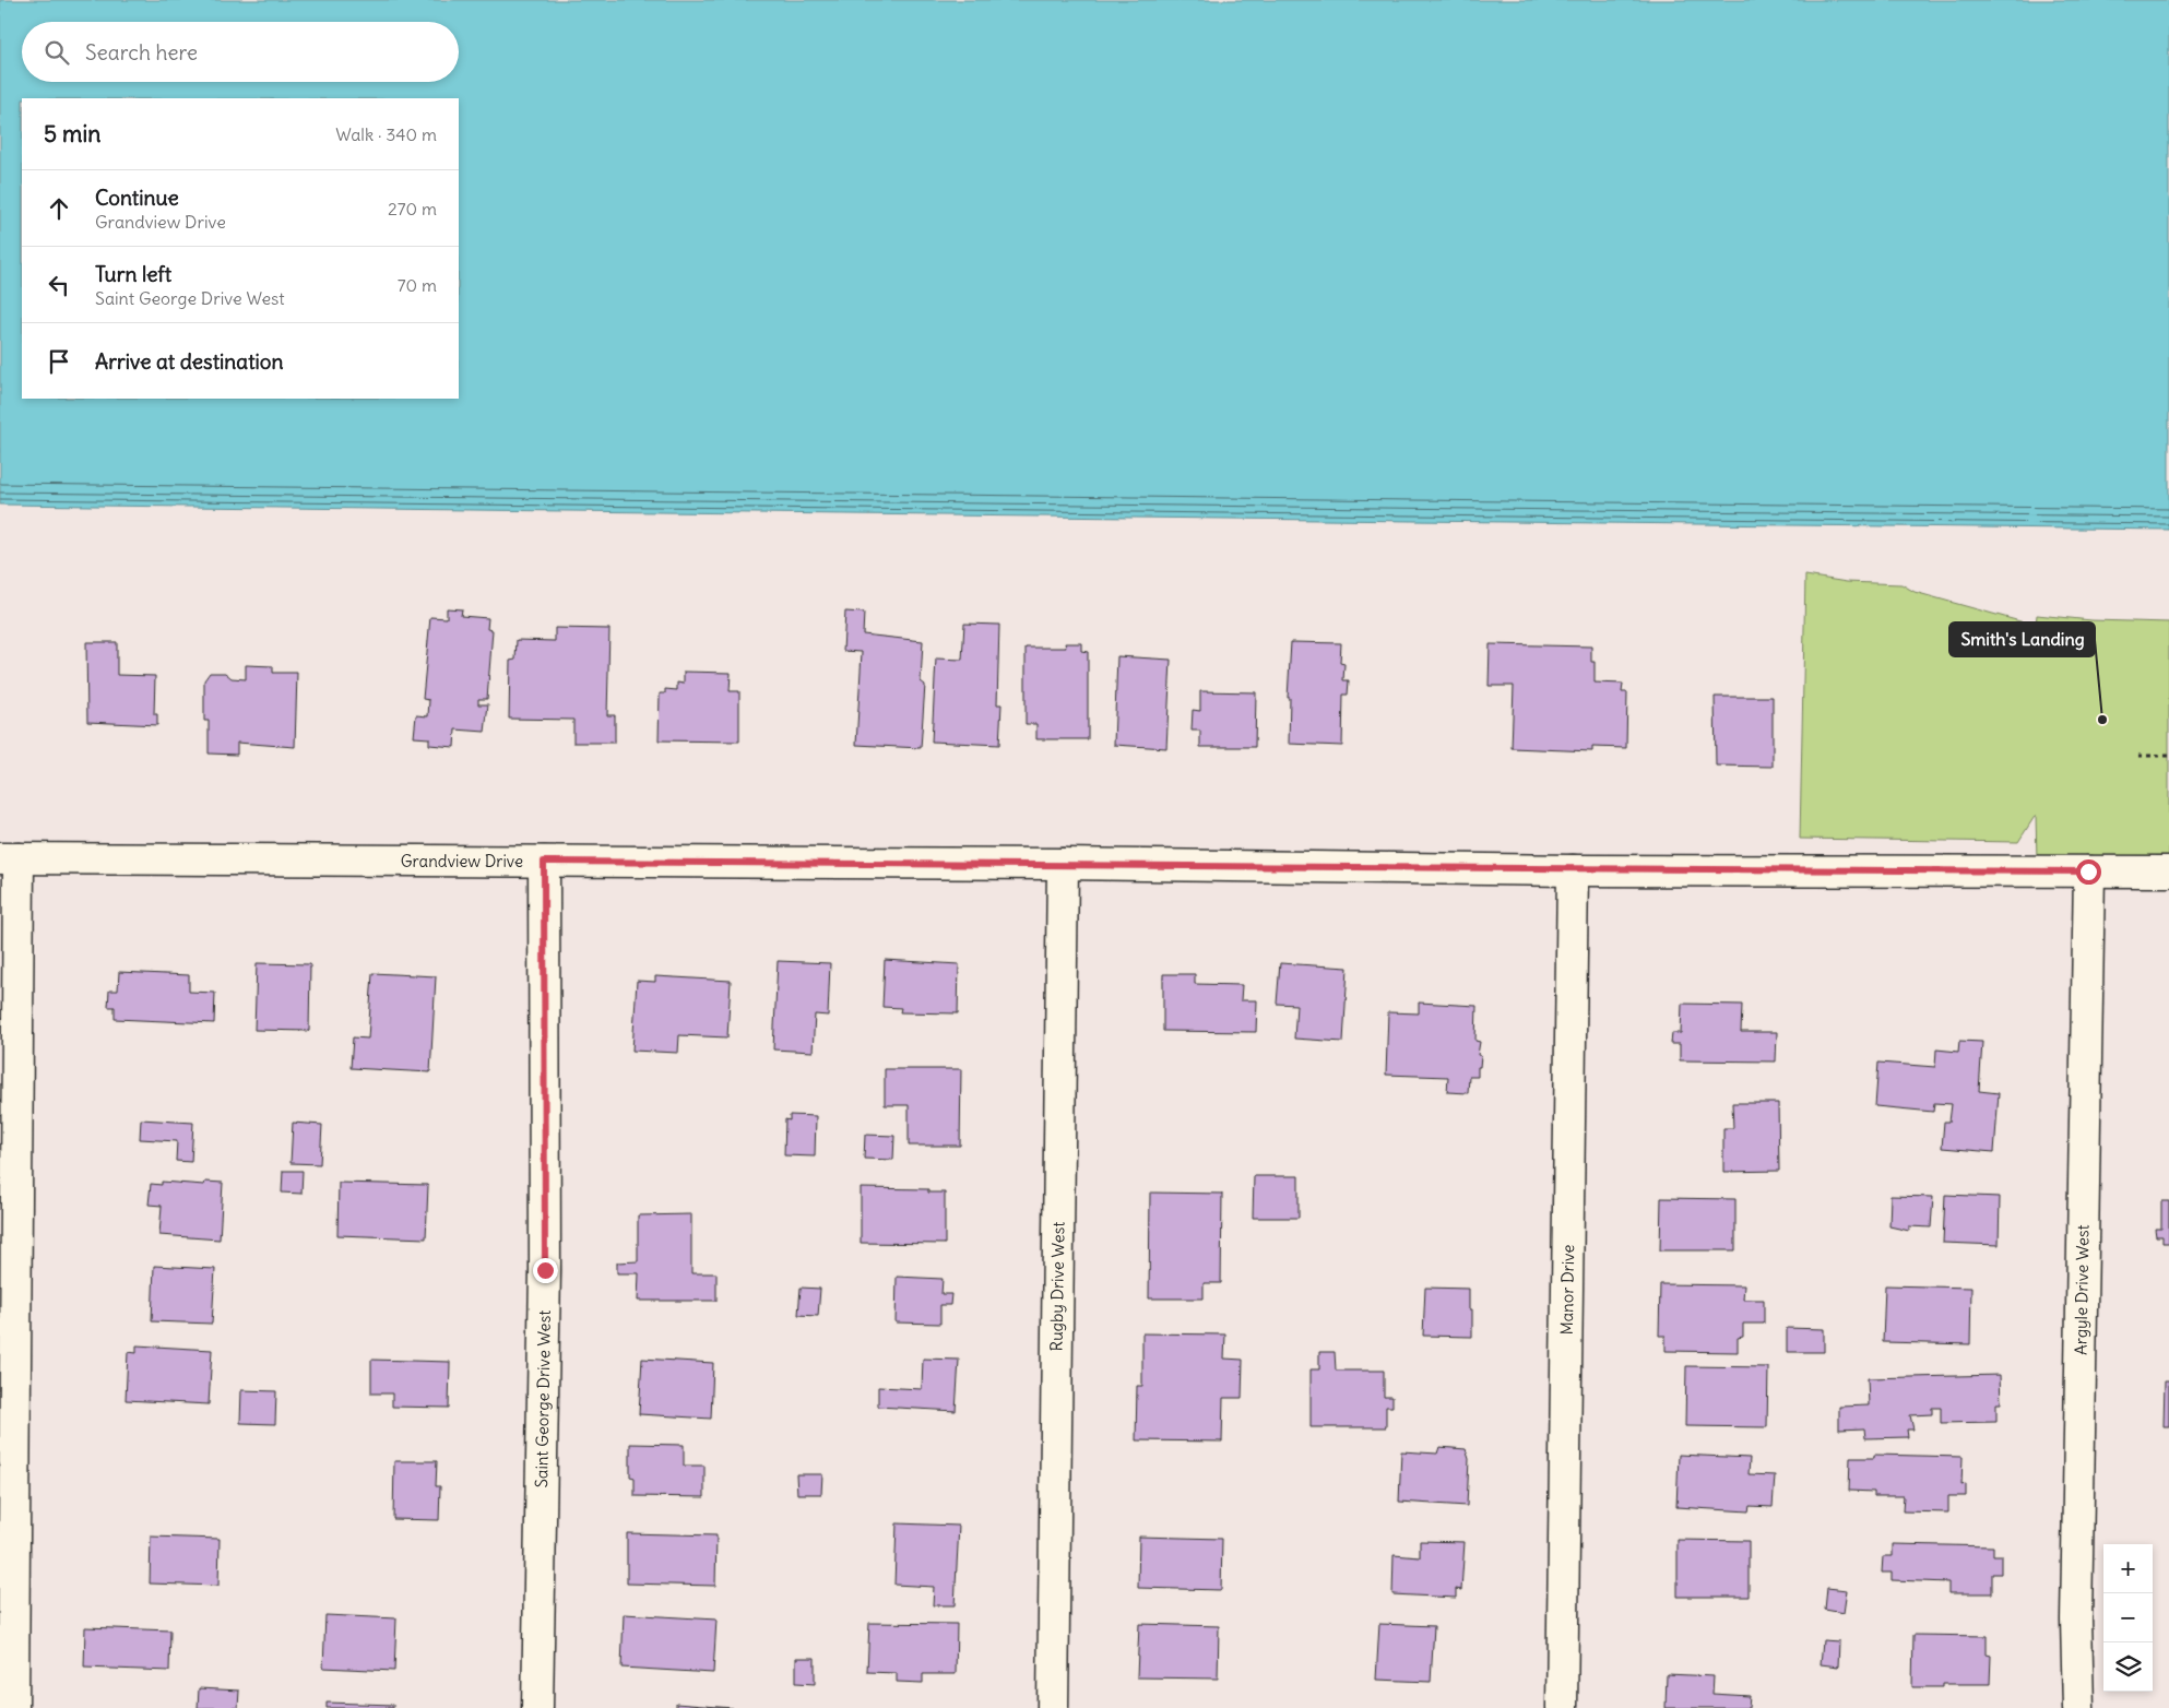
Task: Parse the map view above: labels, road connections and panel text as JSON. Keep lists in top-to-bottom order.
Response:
{
  "streets": {
    "street": [
      "Grandview Drive",
      "Rugby Drive West",
      "Manor Drive",
      "Argyle Drive West",
      "Saint George Drive West"
    ]
  },
  "crossings": [
    ["Grandview Drive", "Rugby Drive West"],
    ["Grandview Drive", "Manor Drive"],
    ["Grandview Drive", "Argyle Drive West"],
    ["Grandview Drive", "Saint George Drive West"]
  ],
  "places": ["Smith's Landing"],
  "page": {
    "search": "Search here",
    "heading": ["5 min", "Walk · 340 m"],
    "list": [
      ["Continue", "Grandview Drive", "270 m"],
      ["Turn left", "Saint George Drive West", "70 m"],
      "Arrive at destination"
    ],
    "map_buttons": ["+", "−"]
  }
}
